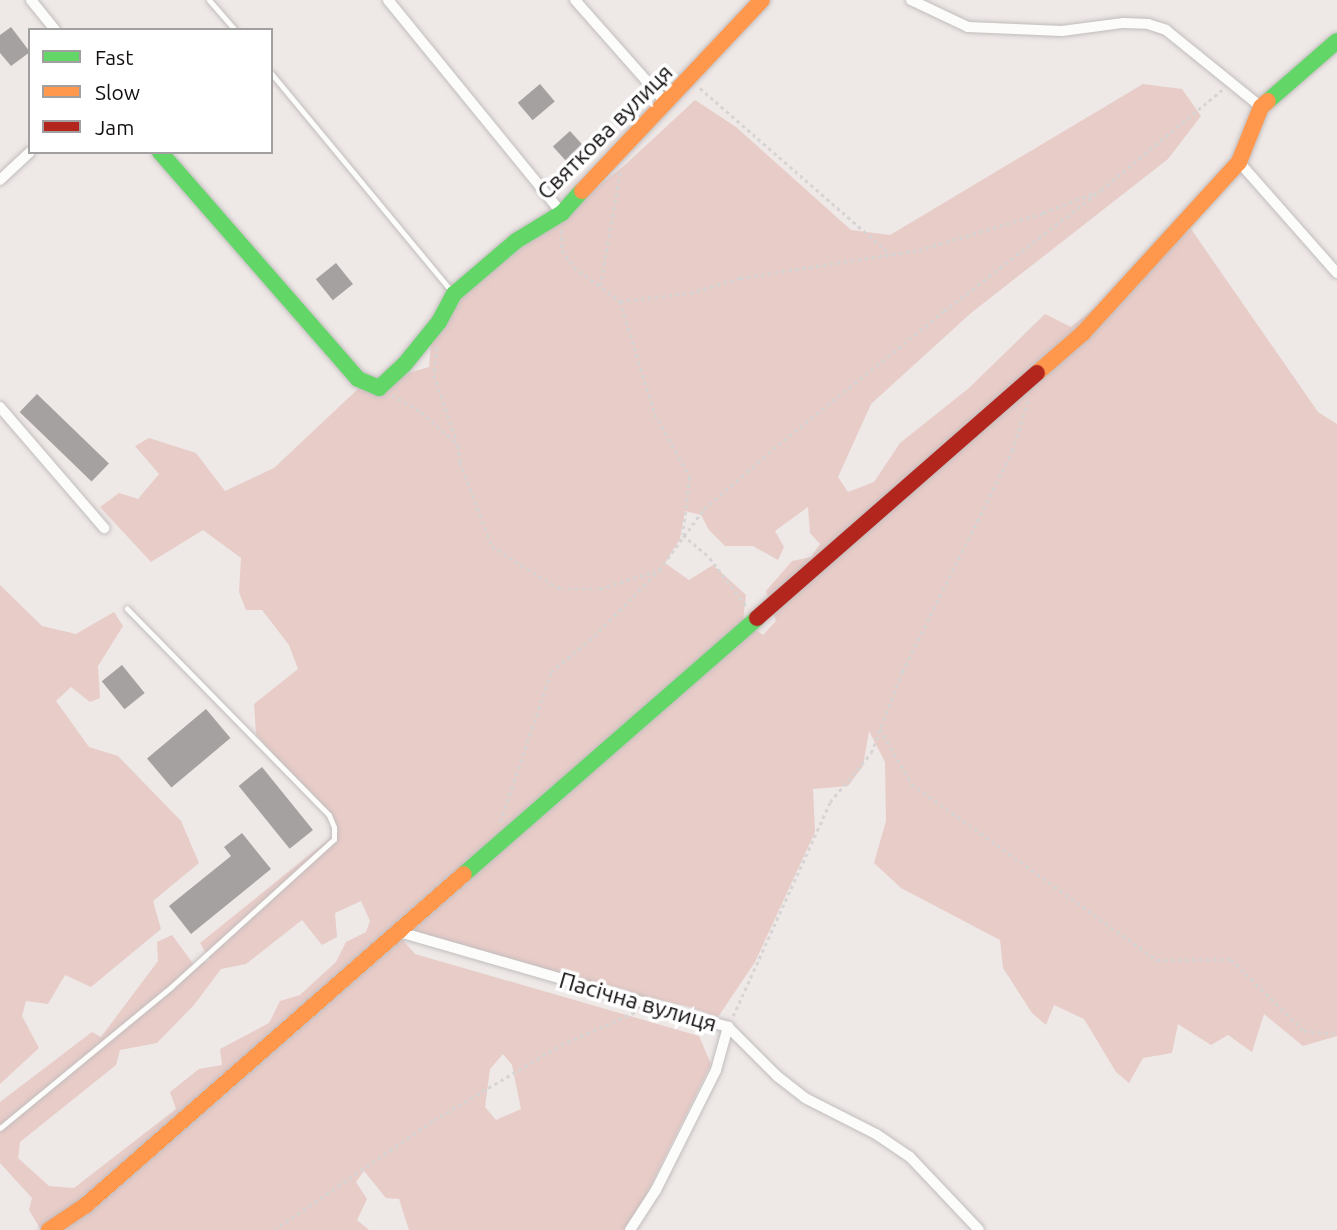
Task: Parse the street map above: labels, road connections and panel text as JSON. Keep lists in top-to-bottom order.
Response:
{
  "streets": {
    "street": ["Святкова вулиця", "Пасічна вулиця"]
  },
  "legend": ["Fast", "Slow", "Jam"]
}
